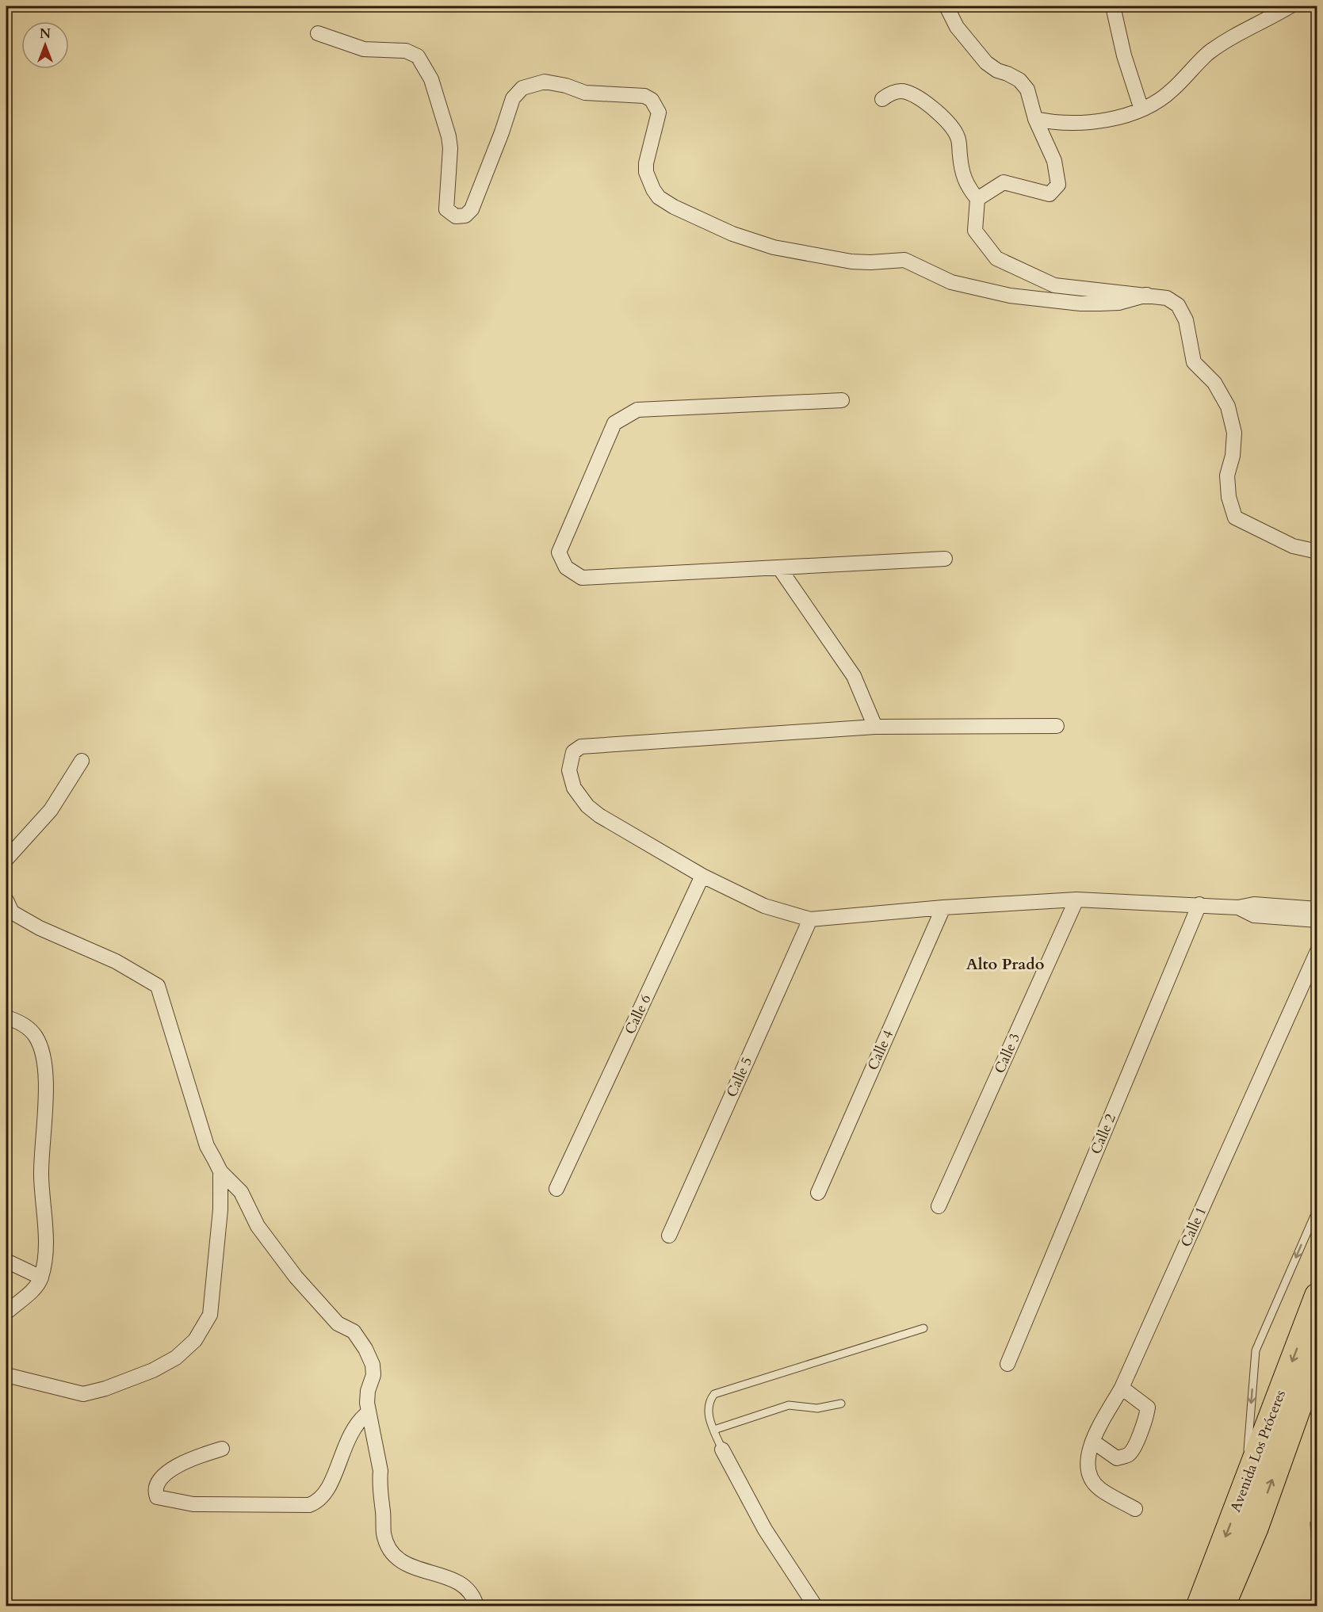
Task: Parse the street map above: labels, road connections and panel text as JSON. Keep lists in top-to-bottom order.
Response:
{
  "streets": {
    "highway": ["Avenida Los Próceres"],
    "street": [
      "Calle 6",
      "Calle 4",
      "Calle 3",
      "Calle 5",
      "Calle 2",
      "Calle 1"
    ]
  },
  "districts": ["Alto Prado"],
  "north": "top"
}
